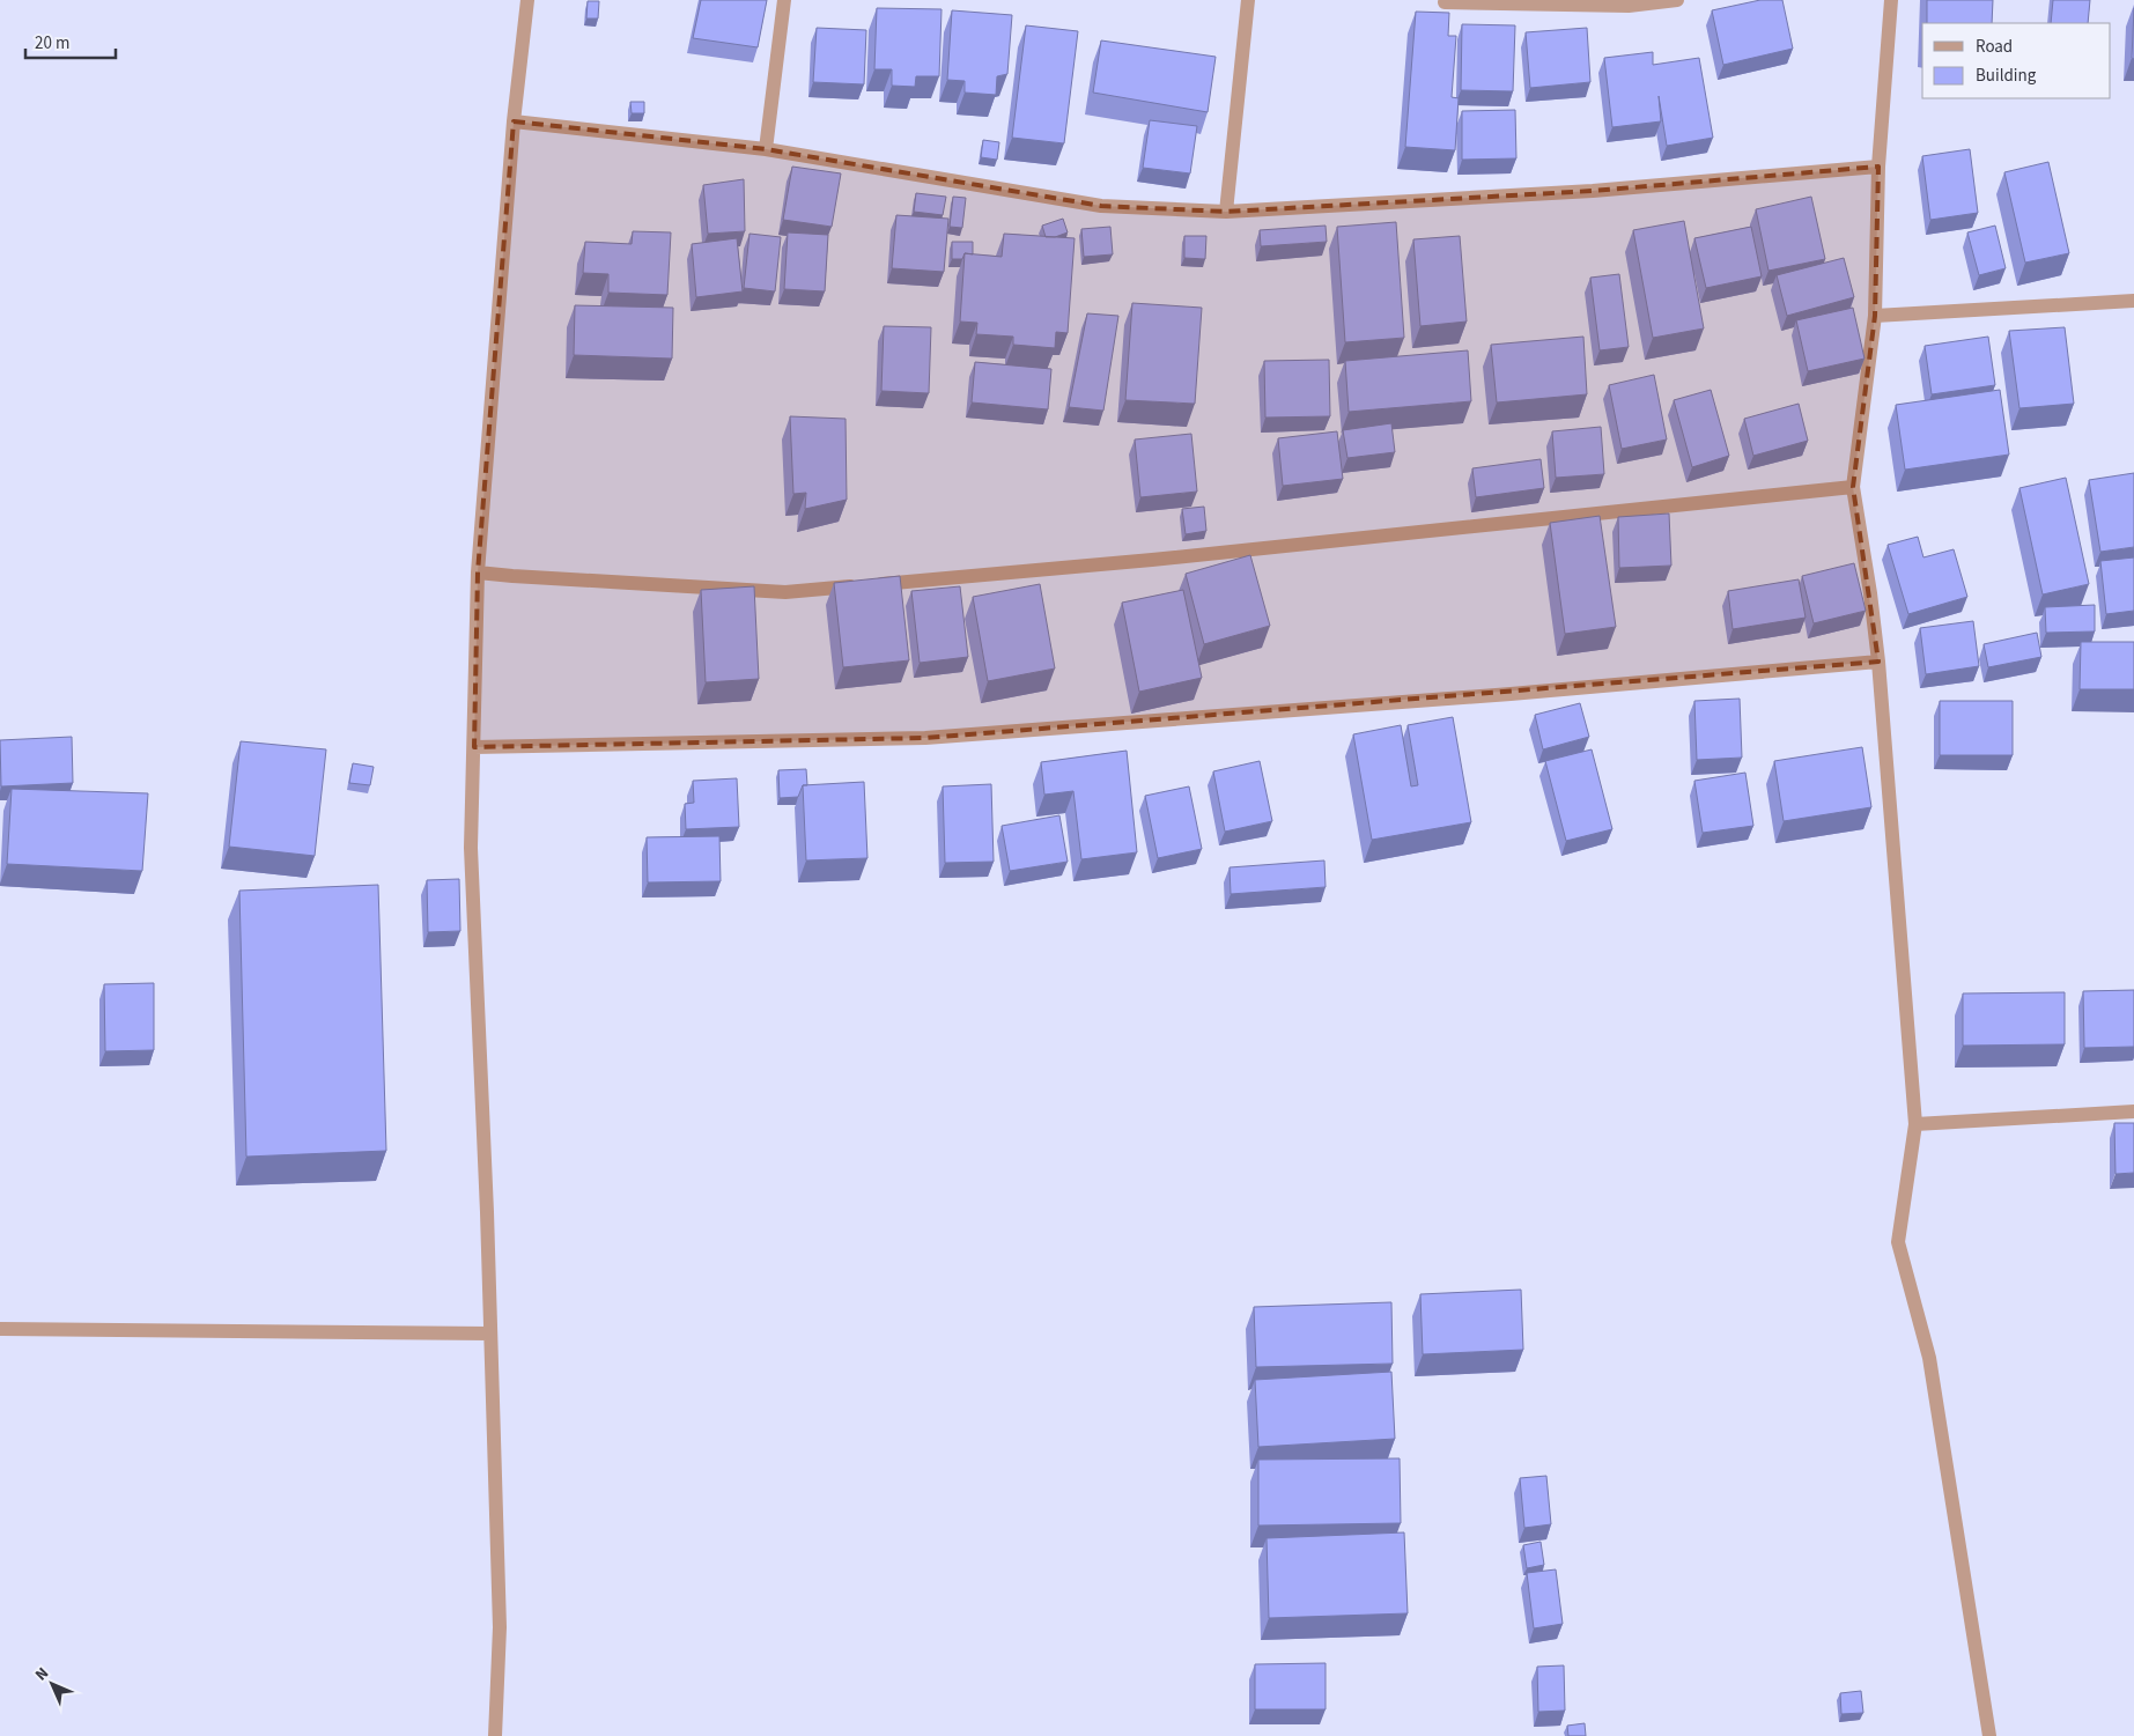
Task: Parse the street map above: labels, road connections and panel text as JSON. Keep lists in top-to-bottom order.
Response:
{
  "legend": ["Road", "Building"],
  "scale_bar": "20 m",
  "north": "top left"
}
